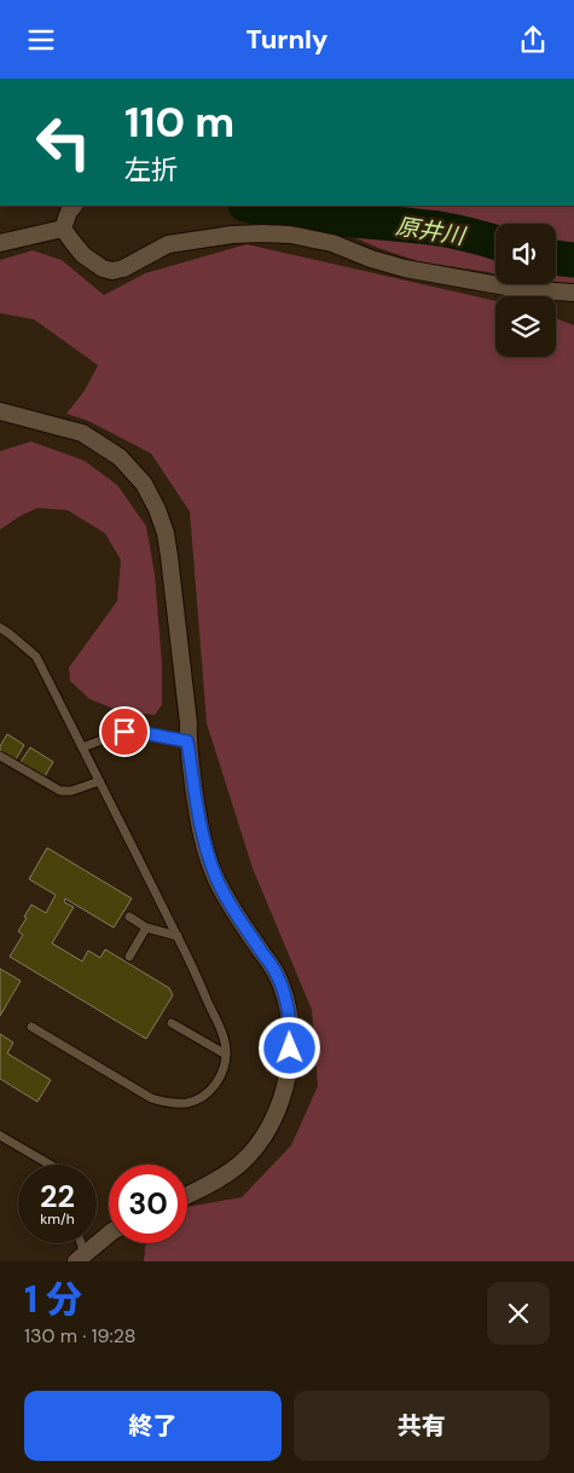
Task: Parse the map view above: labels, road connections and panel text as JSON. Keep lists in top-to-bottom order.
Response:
{
  "water": ["原井川"],
  "page": {
    "header": "Turnly",
    "turn": ["110 m", "左折"],
    "speed": "22 km/h",
    "limit": "30",
    "heading": ["1 分", "130 m · 19:28"],
    "buttons": ["終了", "共有"]
  }
}
